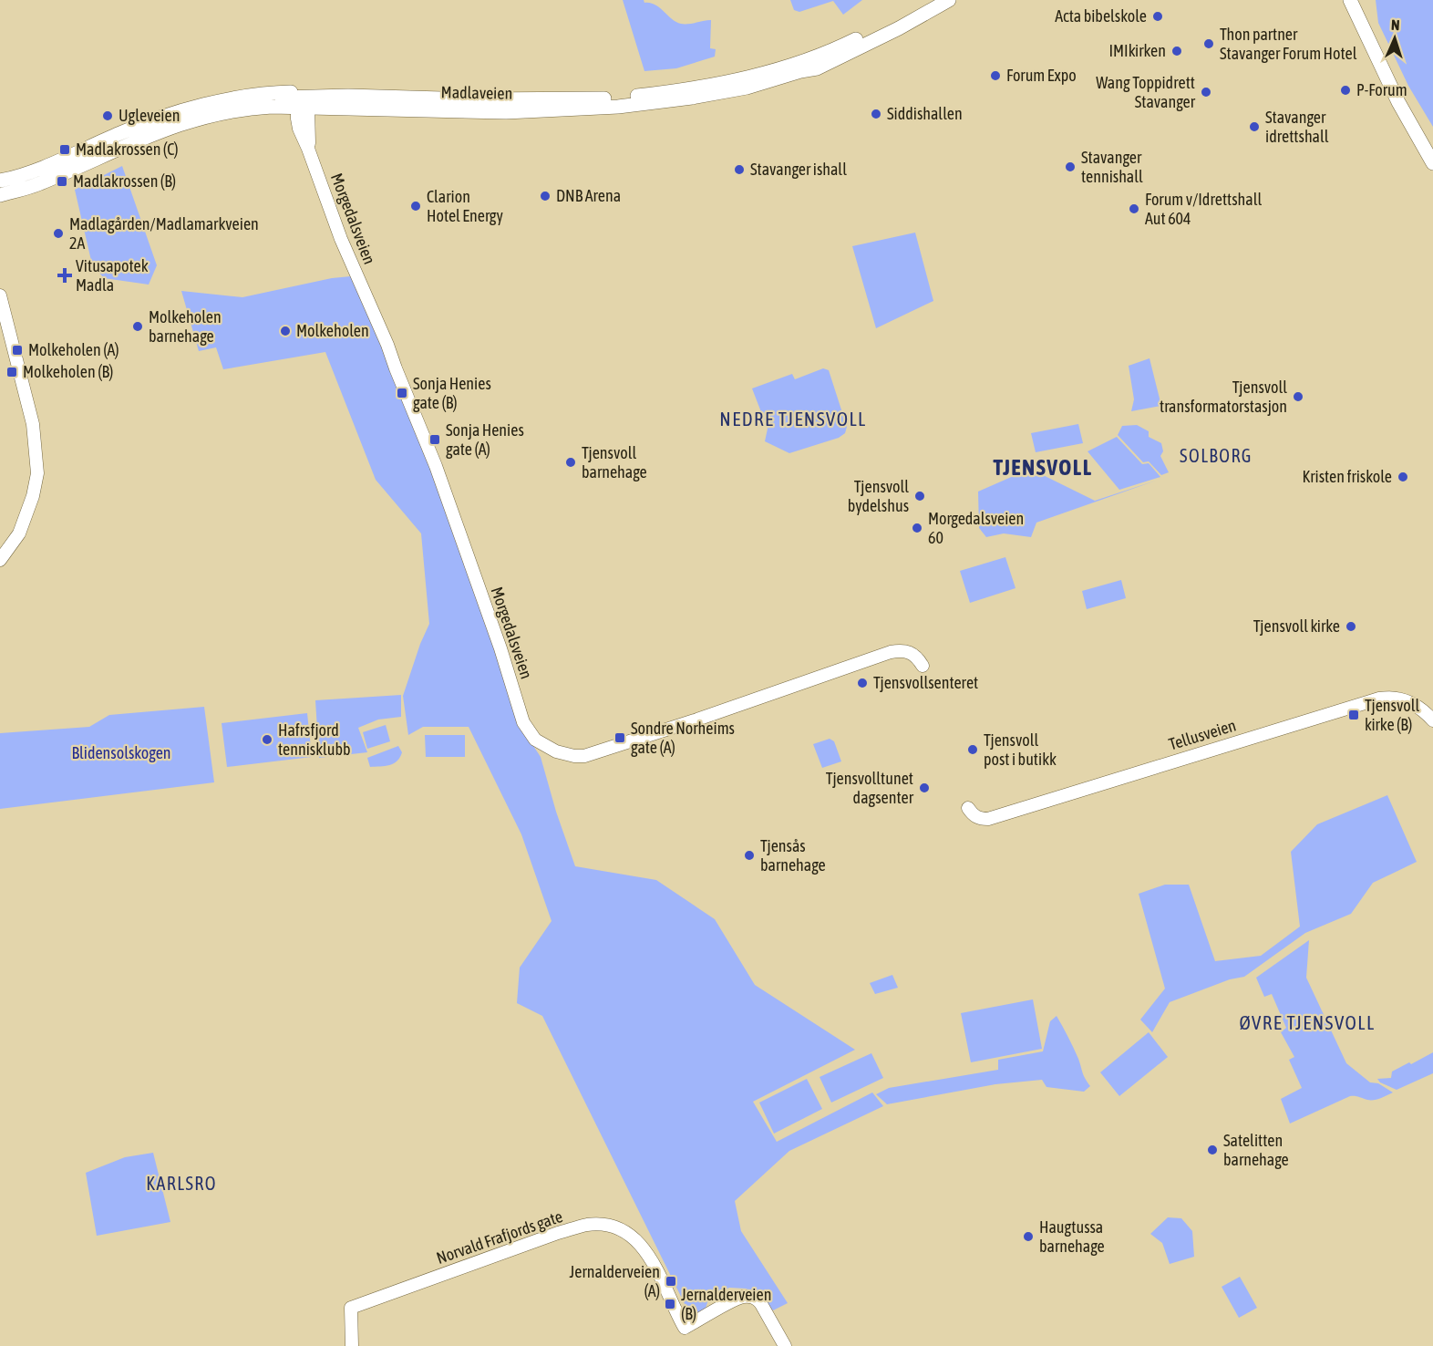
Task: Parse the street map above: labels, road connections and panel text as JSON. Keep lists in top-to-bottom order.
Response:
{
  "streets": {
    "main road": ["Madlaveien"],
    "street": ["Morgedalsveien", "Tellusveien", "Norvald Frafjords gate"]
  },
  "crossings": [
    ["Madlaveien", "Morgedalsveien"]
  ],
  "districts": [
    "NEDRE TJENSVOLL",
    "SOLBORG",
    "TJENSVOLL",
    "ØVRE TJENSVOLL",
    "KARLSRO"
  ],
  "parks": ["Blidensolskogen"],
  "places": {
    "other": [
      "Acta bibelskole",
      "Thon partner Stavanger Forum Hotel",
      "IMIkirken",
      "Forum Expo",
      "P-Forum",
      "Wang Toppidrett Stavanger",
      "Siddishallen",
      "Ugleveien",
      "Stavanger idrettshall",
      "Stavanger tennishall",
      "Stavanger ishall",
      "DNB Arena",
      "Clarion Hotel Energy",
      "Forum v/Idrettshall Aut 604",
      "Madlagården/Madlamarkveien 2A",
      "Molkeholen barnehage",
      "Molkeholen",
      "Tjensvoll transformatorstasjon",
      "Tjensvoll barnehage",
      "Kristen friskole",
      "Tjensvoll bydelshus",
      "Morgedalsveien 60",
      "Tjensvoll kirke",
      "Tjensvollsenteret",
      "Hafrsfjord tennisklubb",
      "Tjensvoll post i butikk",
      "Tjensvolltunet dagsenter",
      "Tjensås barnehage",
      "Satelitten barnehage",
      "Haugtussa barnehage"
    ],
    "transit": [
      "Madlakrossen (C)",
      "Madlakrossen (B)",
      "Molkeholen (A)",
      "Molkeholen (B)",
      "Sonja Henies gate (B)",
      "Sonja Henies gate (A)",
      "Tjensvoll kirke (B)",
      "Sondre Norheims gate (A)",
      "Jernalderveien (A)",
      "Jernalderveien (B)"
    ],
    "health": ["Vitusapotek Madla"]
  },
  "north": "top"
}
